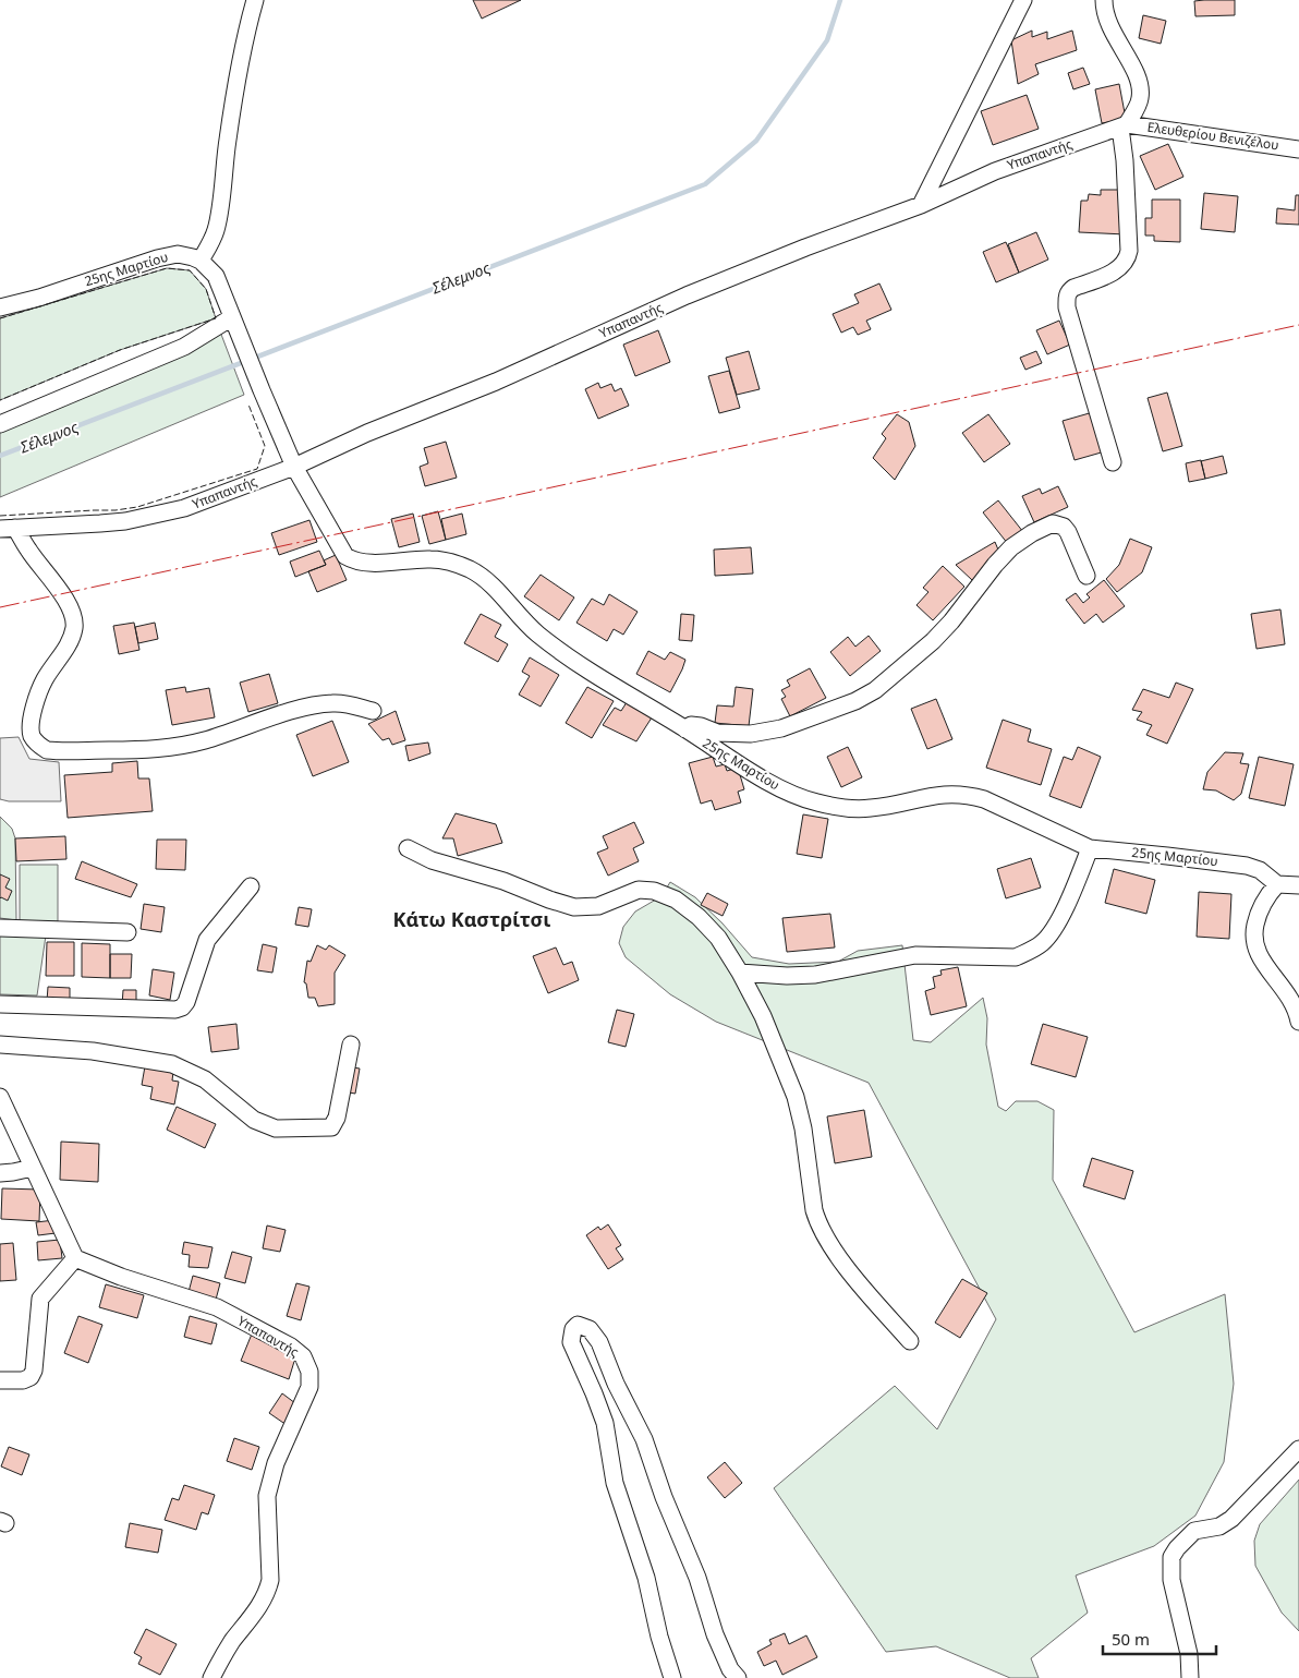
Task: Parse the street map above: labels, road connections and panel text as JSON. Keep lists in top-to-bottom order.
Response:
{
  "streets": {
    "street": ["Ελευθερίου Βενιζέλου", "Υπαπαντής", "25ης Μαρτίου"]
  },
  "crossings": [
    ["Ελευθερίου Βενιζέλου", "Υπαπαντής"],
    ["Υπαπαντής", "25ης Μαρτίου"]
  ],
  "districts": ["Κάτω Καστρίτσι"],
  "water": ["Σέλεμνος"],
  "scale_bar": "50 m"
}
